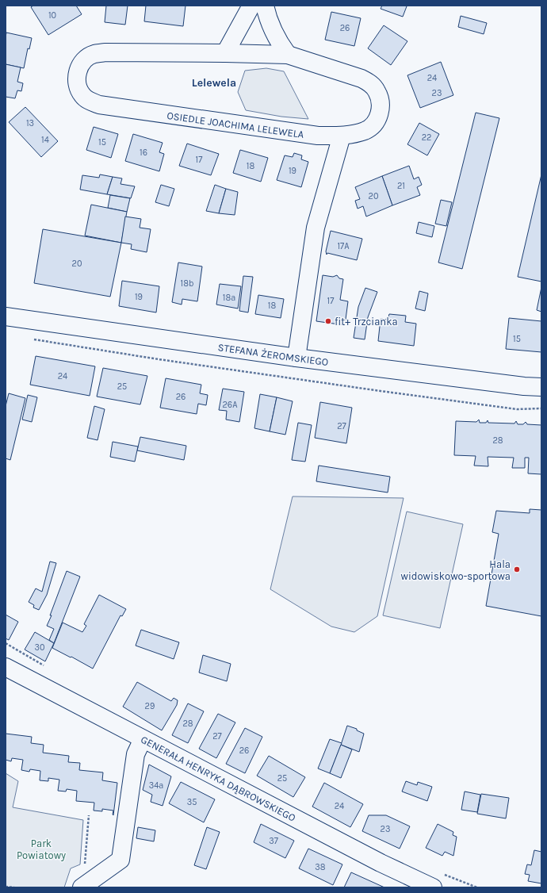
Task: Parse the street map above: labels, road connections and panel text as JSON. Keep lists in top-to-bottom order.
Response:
{
  "streets": {
    "street": ["OSIEDLE JOACHIMA LELEWELA", "STEFANA ŻEROMSKIEGO", "GENERAŁA HENRYKA DĄBROWSKIEGO"]
  },
  "districts": ["Lelewela"],
  "parks": ["Park Powiatowy"],
  "places": ["fit+ Trzcianka", "Hala widowiskowo-sportowa"],
  "house_numbers": [
    "10",
    "26",
    "24",
    "23",
    "13",
    "22",
    "14",
    "15",
    "16",
    "17",
    "18",
    "19",
    "21",
    "20",
    "17A",
    "20",
    "18b",
    "19",
    "18a",
    "17",
    "18",
    "15",
    "24",
    "25",
    "26",
    "26A",
    "27",
    "28",
    "30",
    "29",
    "28",
    "27",
    "26",
    "25",
    "34a",
    "35",
    "24",
    "23",
    "37",
    "38"
  ]
}
